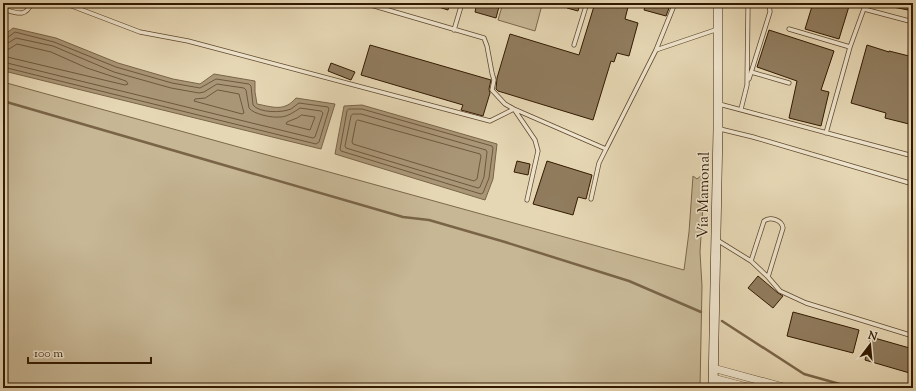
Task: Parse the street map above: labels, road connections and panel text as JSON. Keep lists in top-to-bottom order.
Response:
{
  "streets": {
    "street": ["Vía Mamonal"]
  },
  "scale_bar": "100 m",
  "north": "top"
}
